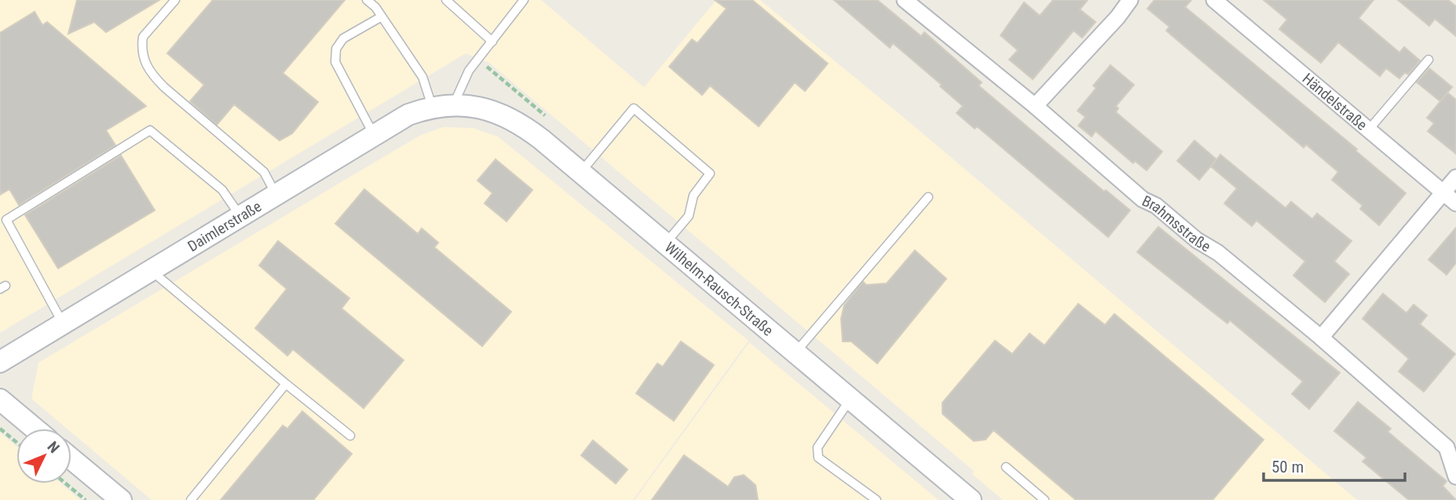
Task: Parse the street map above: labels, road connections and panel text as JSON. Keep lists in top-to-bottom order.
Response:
{
  "streets": {
    "street": [
      "Händelstraße",
      "Brahmsstraße",
      "Daimlerstraße",
      "Wilhelm-Rausch-Straße"
    ]
  },
  "crossings": [
    ["Daimlerstraße", "Wilhelm-Rausch-Straße"]
  ],
  "scale_bar": "50 m",
  "north": "top right"
}
